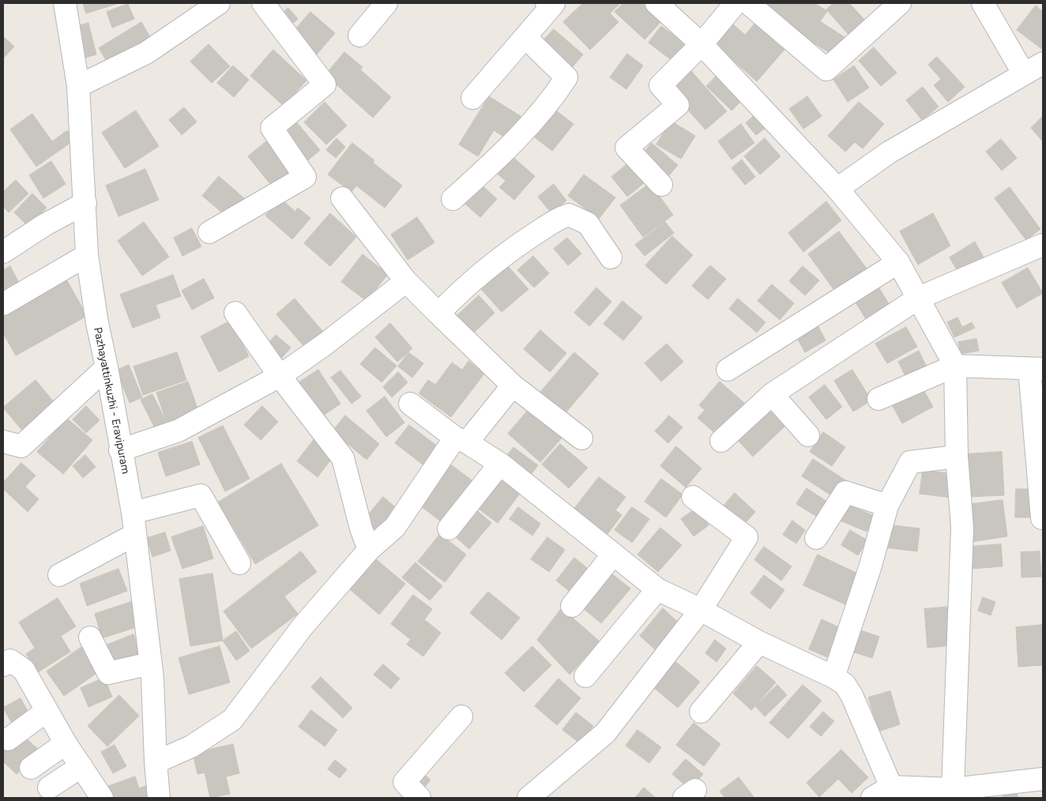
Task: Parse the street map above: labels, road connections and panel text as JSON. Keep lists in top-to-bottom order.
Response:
{
  "streets": {
    "street": ["Pazhayattinkuzhi - Eravipuram"]
  }
}
